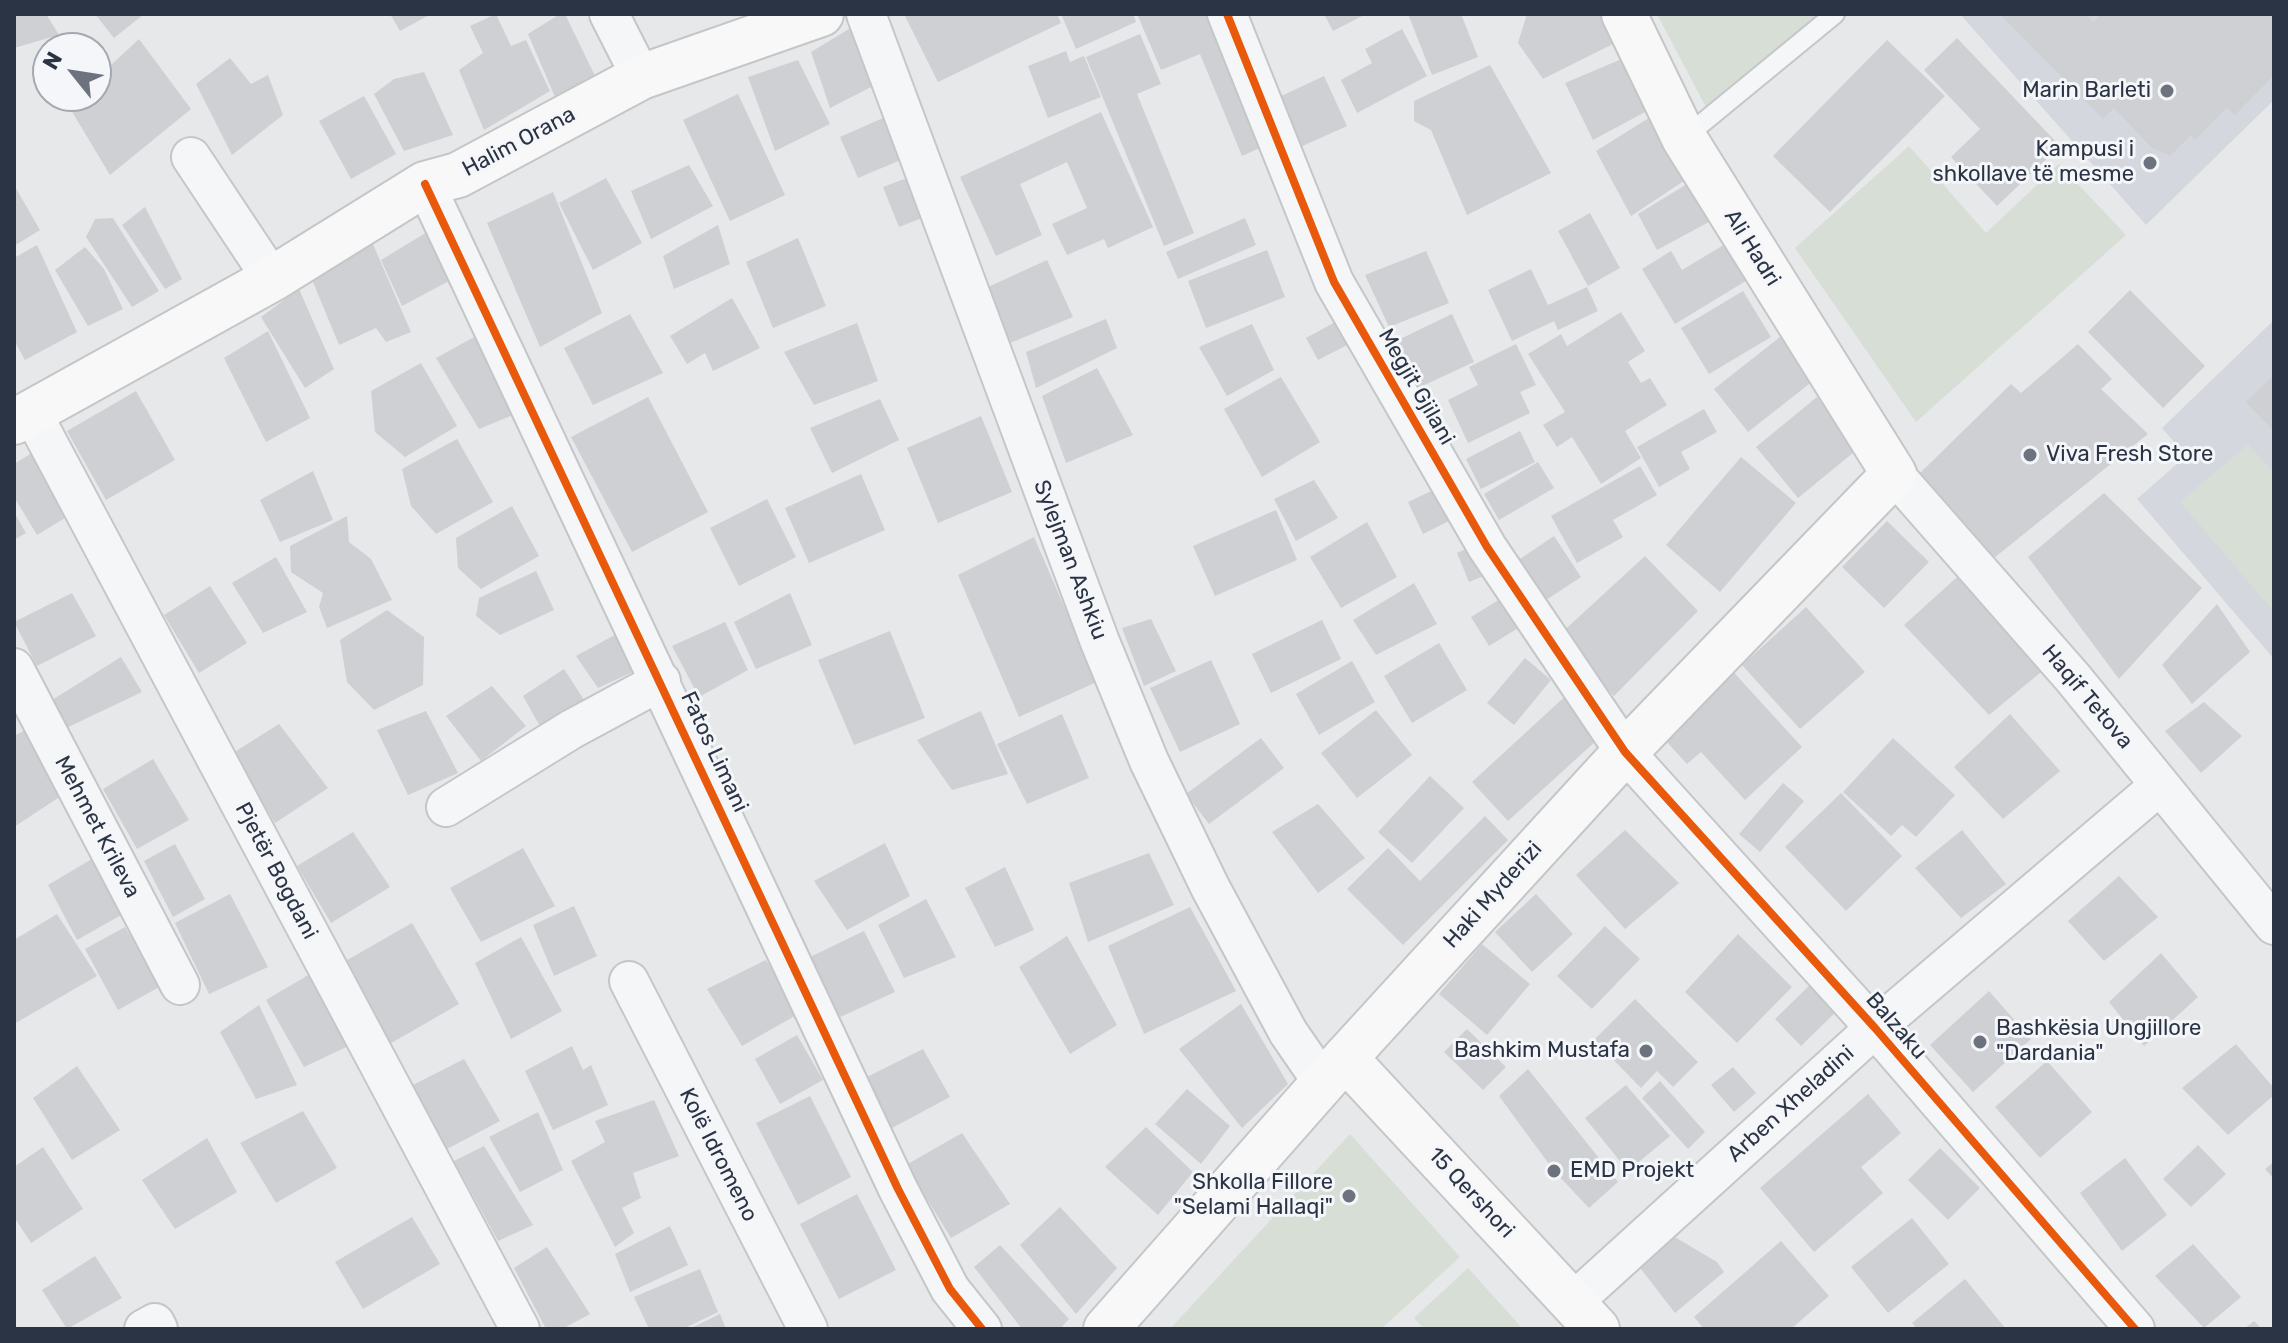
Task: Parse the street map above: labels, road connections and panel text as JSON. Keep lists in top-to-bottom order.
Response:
{
  "streets": {
    "street": [
      "Halim Orana",
      "Ali Hadri",
      "Megjit Gjilani",
      "Sylejman Ashkiu",
      "Haqif Tetova",
      "Fatos Limani",
      "Mehmet Krileva",
      "Pjetër Bogdani",
      "Haki Myderizi",
      "Balzaku",
      "Arben Xheladini",
      "Kolë Idromeno",
      "15 Qershori"
    ]
  },
  "crossings": [
    ["Halim Orana", "Fatos Limani"],
    ["Halim Orana", "Pjetër Bogdani"],
    ["Ali Hadri", "Haqif Tetova"],
    ["Ali Hadri", "Haki Myderizi"],
    ["Megjit Gjilani", "Haki Myderizi"],
    ["Megjit Gjilani", "Balzaku"],
    ["Sylejman Ashkiu", "Haki Myderizi"],
    ["Sylejman Ashkiu", "15 Qershori"],
    ["Haqif Tetova", "Haki Myderizi"],
    ["Haqif Tetova", "Arben Xheladini"],
    ["Haki Myderizi", "Balzaku"],
    ["Haki Myderizi", "15 Qershori"],
    ["Balzaku", "Arben Xheladini"],
    ["Arben Xheladini", "15 Qershori"]
  ],
  "places": [
    "Marin Barleti",
    "Kampusi i shkollave të mesme",
    "Viva Fresh Store",
    "Bashkësia Ungjillore \"Dardania\"",
    "Bashkim Mustafa",
    "EMD Projekt",
    "Shkolla Fillore \"Selami Hallaqi\""
  ],
  "north": "top left"
}
